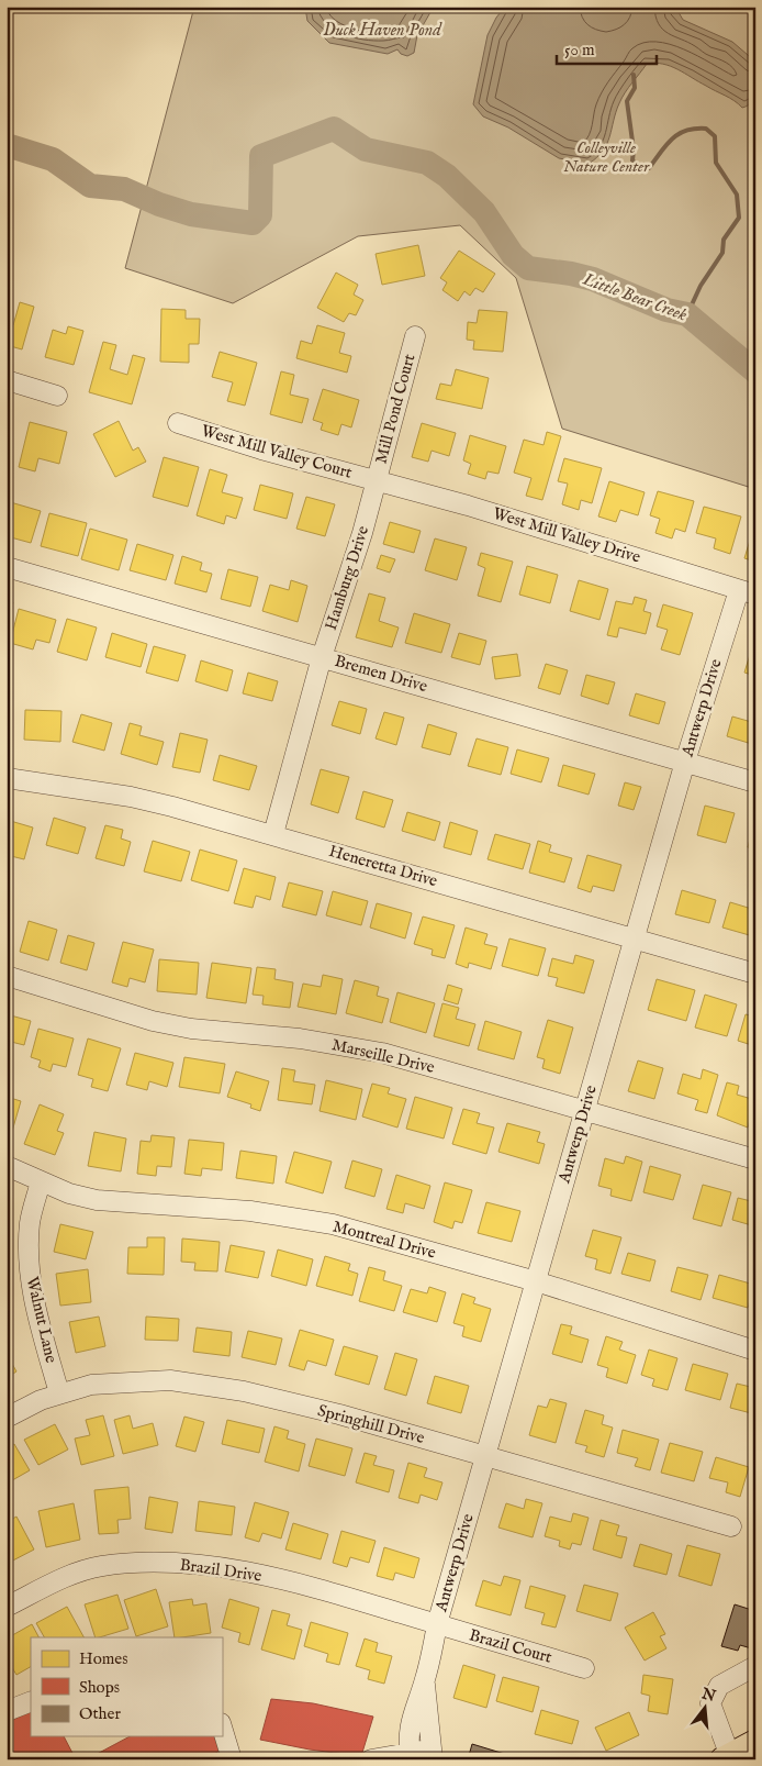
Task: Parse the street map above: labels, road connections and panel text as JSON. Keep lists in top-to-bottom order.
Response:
{
  "streets": {
    "street": [
      "Mill Pond Court",
      "West Mill Valley Court",
      "West Mill Valley Drive",
      "Hamburg Drive",
      "Bremen Drive",
      "Antwerp Drive",
      "Heneretta Drive",
      "Marseille Drive",
      "Montreal Drive",
      "Walnut Lane",
      "Springhill Drive",
      "Brazil Drive",
      "Brazil Court"
    ]
  },
  "crossings": [
    ["Mill Pond Court", "West Mill Valley Court"],
    ["Mill Pond Court", "West Mill Valley Drive"],
    ["Mill Pond Court", "Hamburg Drive"],
    ["West Mill Valley Court", "West Mill Valley Drive"],
    ["West Mill Valley Court", "Hamburg Drive"],
    ["West Mill Valley Drive", "Hamburg Drive"],
    ["West Mill Valley Drive", "Antwerp Drive"],
    ["Hamburg Drive", "Bremen Drive"],
    ["Hamburg Drive", "Heneretta Drive"],
    ["Bremen Drive", "Antwerp Drive"],
    ["Antwerp Drive", "Heneretta Drive"],
    ["Antwerp Drive", "Marseille Drive"],
    ["Antwerp Drive", "Montreal Drive"],
    ["Antwerp Drive", "Springhill Drive"],
    ["Antwerp Drive", "Brazil Drive"],
    ["Antwerp Drive", "Brazil Court"],
    ["Montreal Drive", "Walnut Lane"],
    ["Walnut Lane", "Springhill Drive"],
    ["Brazil Drive", "Brazil Court"]
  ],
  "water": ["Duck Haven Pond", "Little Bear Creek"],
  "parks": ["Colleyville Nature Center"],
  "legend": ["Homes", "Shops", "Other"],
  "scale_bar": "50 m",
  "north": "top"
}
